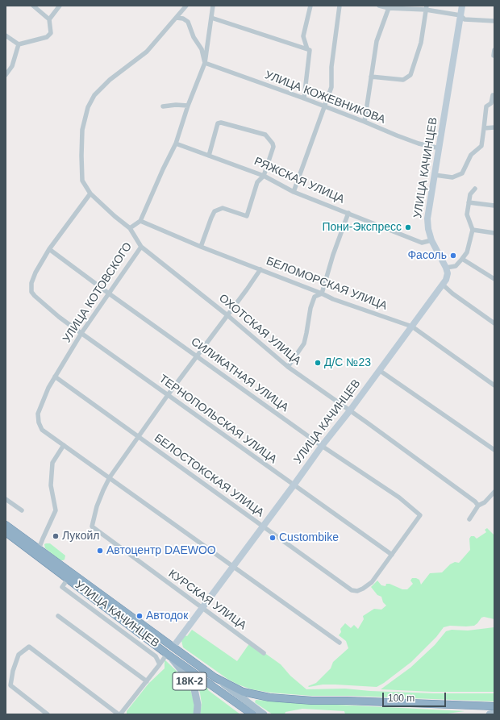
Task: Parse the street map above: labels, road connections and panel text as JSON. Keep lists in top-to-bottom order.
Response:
{
  "streets": {
    "main road": ["УЛИЦА КАЧИНЦЕВ", "18К-2"],
    "street": [
      "УЛИЦА КОЖЕВНИКОВА",
      "РЯЖСКАЯ УЛИЦА",
      "БЕЛОМОРСКАЯ УЛИЦА",
      "УЛИЦА КОТОВСКОГО",
      "ОХОТСКАЯ УЛИЦА",
      "СИЛИКАТНАЯ УЛИЦА",
      "ТЕРНОПОЛЬСКАЯ УЛИЦА",
      "БЕЛОСТОКСКАЯ УЛИЦА",
      "КУРСКАЯ УЛИЦА"
    ]
  },
  "crossings": [
    ["УЛИЦА КОЖЕВНИКОВА", "УЛИЦА КАЧИНЦЕВ"],
    ["УЛИЦА КАЧИНЦЕВ", "РЯЖСКАЯ УЛИЦА"],
    ["УЛИЦА КАЧИНЦЕВ", "БЕЛОМОРСКАЯ УЛИЦА"],
    ["УЛИЦА КАЧИНЦЕВ", "УЛИЦА КОТОВСКОГО"],
    ["УЛИЦА КАЧИНЦЕВ", "ОХОТСКАЯ УЛИЦА"],
    ["УЛИЦА КАЧИНЦЕВ", "СИЛИКАТНАЯ УЛИЦА"],
    ["УЛИЦА КАЧИНЦЕВ", "ТЕРНОПОЛЬСКАЯ УЛИЦА"],
    ["УЛИЦА КАЧИНЦЕВ", "БЕЛОСТОКСКАЯ УЛИЦА"],
    ["УЛИЦА КАЧИНЦЕВ", "КУРСКАЯ УЛИЦА"],
    ["БЕЛОМОРСКАЯ УЛИЦА", "УЛИЦА КОТОВСКОГО"],
    ["УЛИЦА КОТОВСКОГО", "ОХОТСКАЯ УЛИЦА"],
    ["УЛИЦА КОТОВСКОГО", "СИЛИКАТНАЯ УЛИЦА"],
    ["УЛИЦА КОТОВСКОГО", "ТЕРНОПОЛЬСКАЯ УЛИЦА"],
    ["УЛИЦА КОТОВСКОГО", "БЕЛОСТОКСКАЯ УЛИЦА"],
    ["УЛИЦА КОТОВСКОГО", "КУРСКАЯ УЛИЦА"],
    ["СИЛИКАТНАЯ УЛИЦА", "ТЕРНОПОЛЬСКАЯ УЛИЦА"],
    ["СИЛИКАТНАЯ УЛИЦА", "БЕЛОСТОКСКАЯ УЛИЦА"],
    ["ТЕРНОПОЛЬСКАЯ УЛИЦА", "БЕЛОСТОКСКАЯ УЛИЦА"]
  ],
  "places": [
    "Пони-Экспресс",
    "Фасоль",
    "Д/С №23",
    "Лукойл",
    "Custombike",
    "Автоцентр DAEWOO",
    "Автодок"
  ],
  "scale_bar": "100 m"
}
